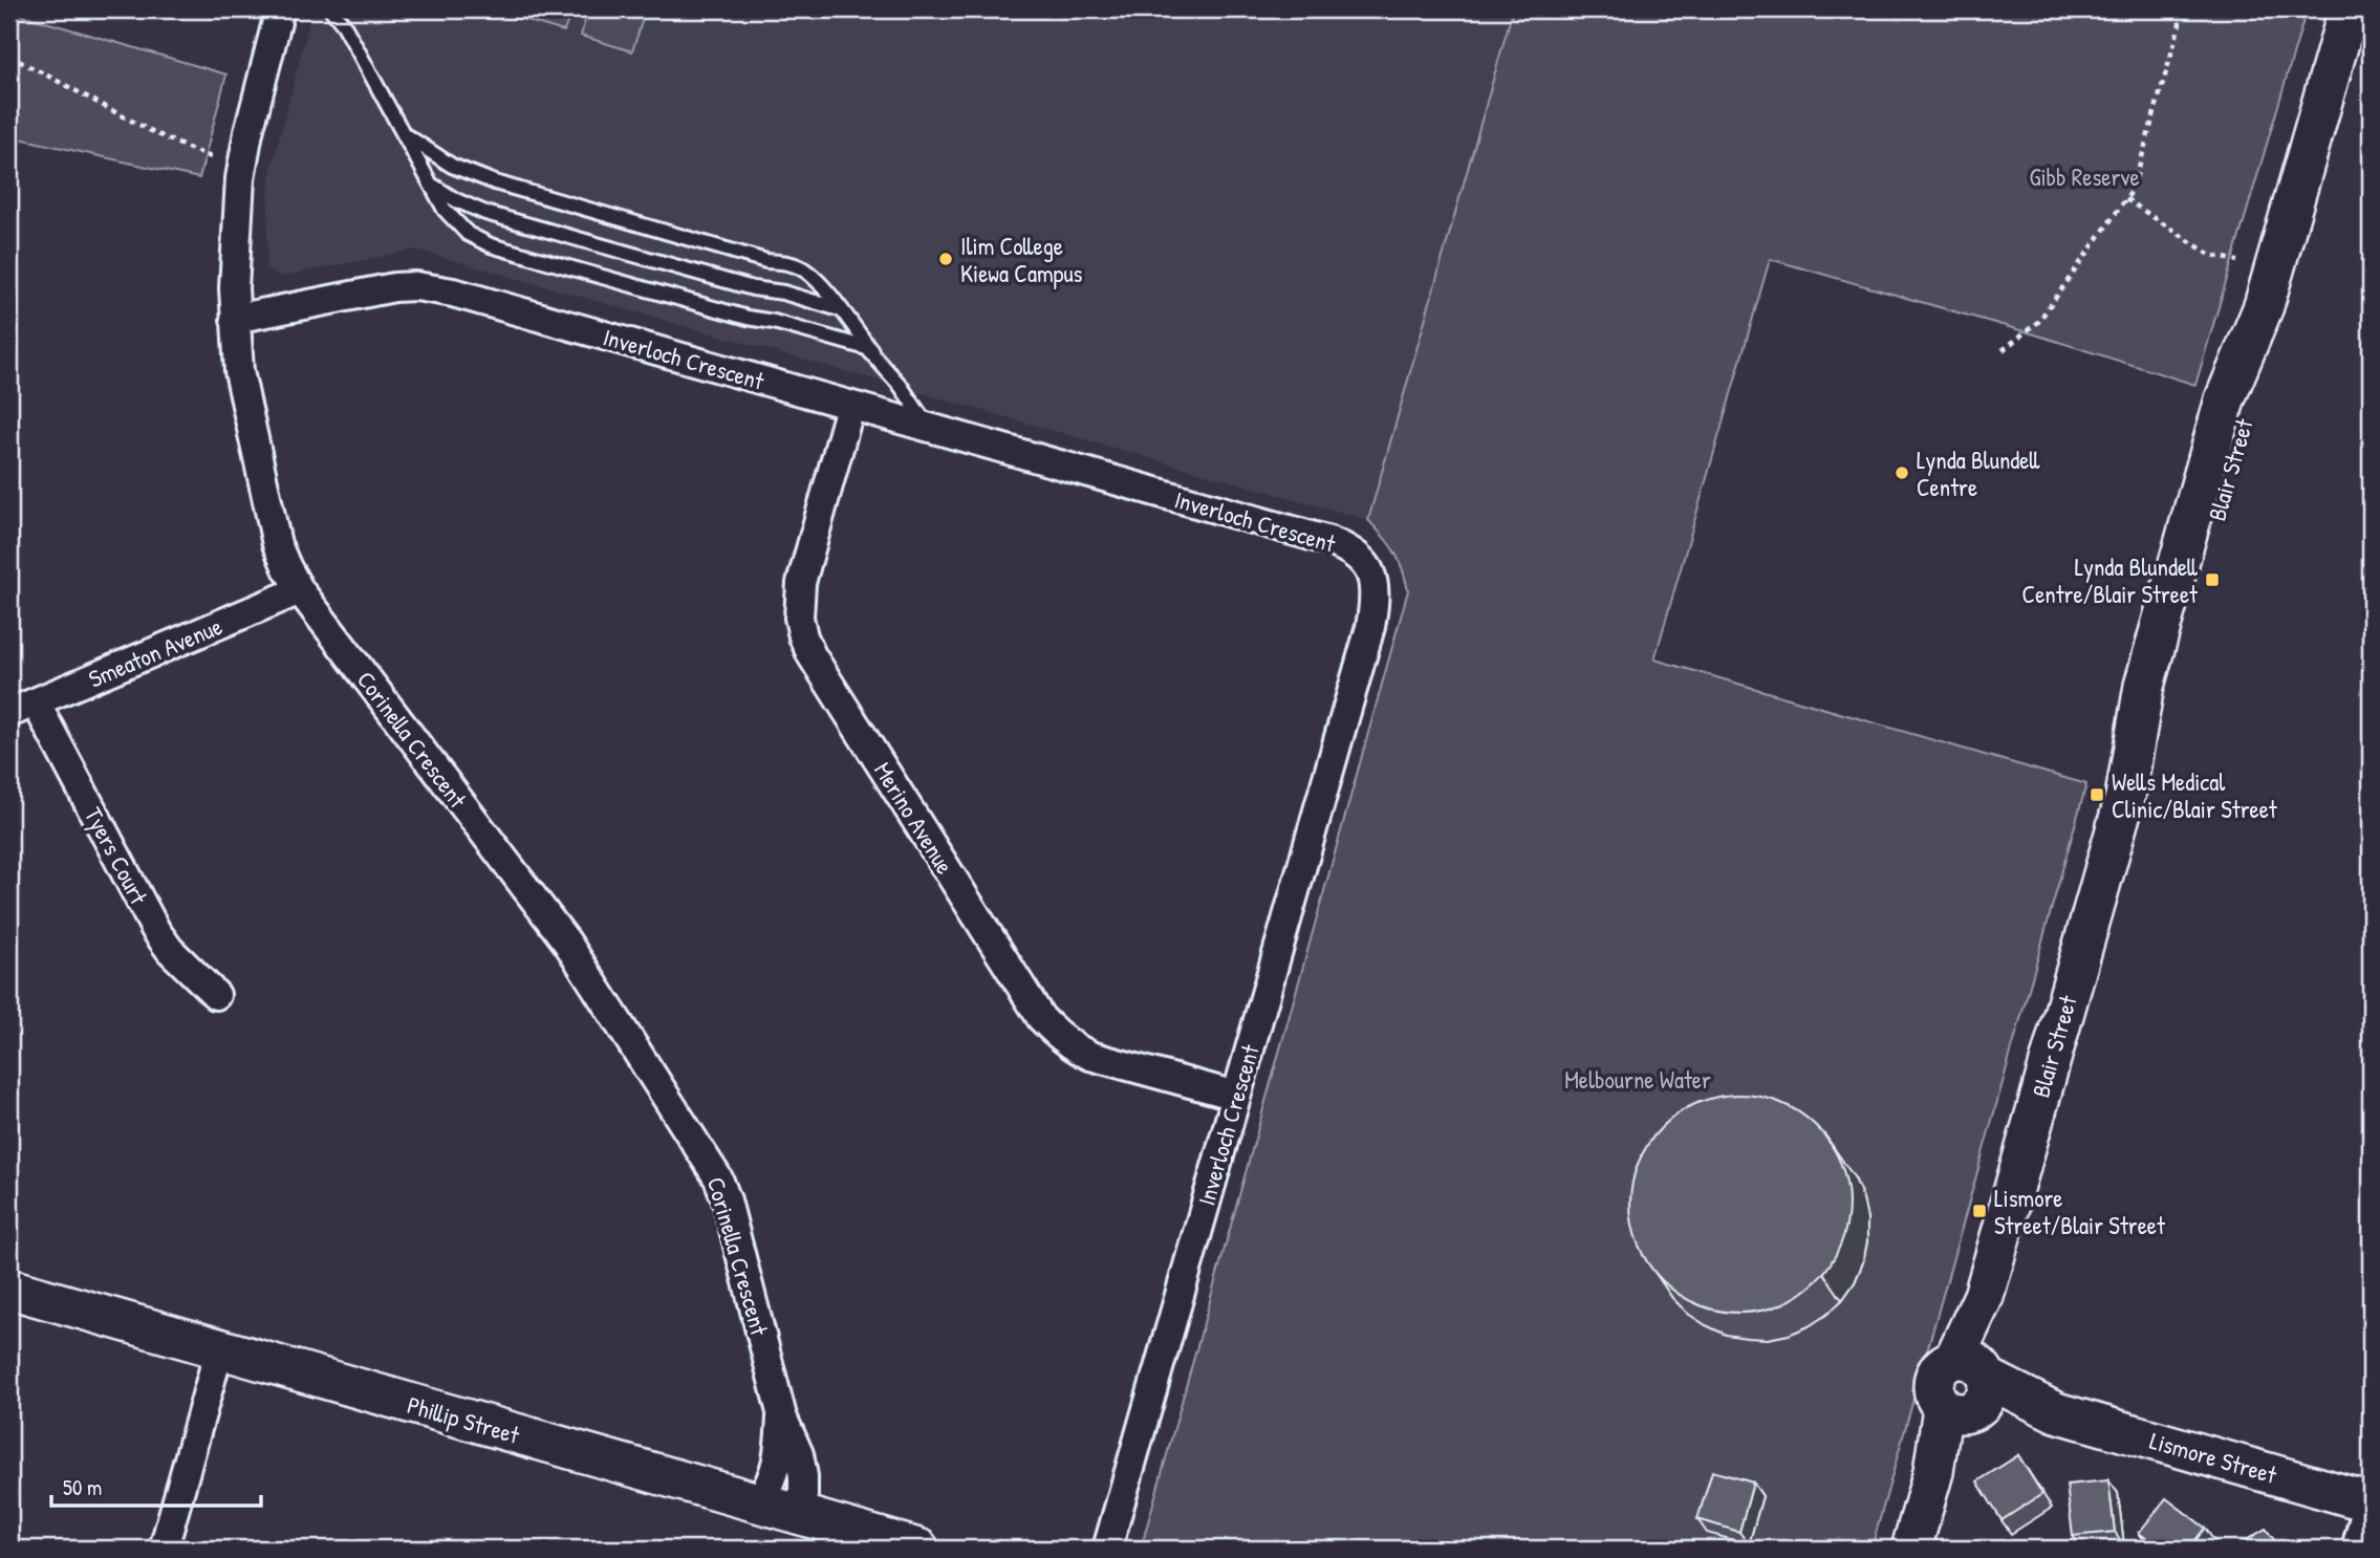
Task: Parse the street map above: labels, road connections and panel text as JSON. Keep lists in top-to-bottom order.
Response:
{
  "streets": {
    "street": [
      "Inverloch Crescent",
      "Blair Street",
      "Smeaton Avenue",
      "Corinella Crescent",
      "Merino Avenue",
      "Tyers Court",
      "Phillip Street",
      "Lismore Street"
    ]
  },
  "crossings": [
    ["Inverloch Crescent", "Corinella Crescent"],
    ["Inverloch Crescent", "Merino Avenue"],
    ["Blair Street", "Lismore Street"],
    ["Smeaton Avenue", "Corinella Crescent"],
    ["Smeaton Avenue", "Tyers Court"],
    ["Corinella Crescent", "Phillip Street"]
  ],
  "parks": ["Gibb Reserve", "Melbourne Water"],
  "places": {
    "other": ["Ilim College Kiewa Campus", "Lynda Blundell Centre"],
    "transit": ["Lynda Blundell Centre/Blair Street", "Wells Medical Clinic/Blair Street", "Lismore Street/Blair Street"]
  },
  "scale_bar": "50 m"
}
